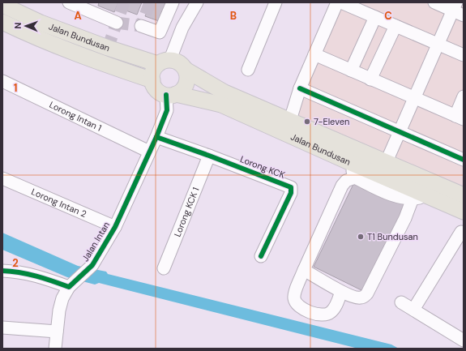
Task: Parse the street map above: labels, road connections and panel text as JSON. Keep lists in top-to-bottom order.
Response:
{
  "streets": {
    "main road": ["Jalan Bundusan"],
    "street": [
      "Lorong Intan 1",
      "Lorong KCK",
      "Lorong Intan 2",
      "Lorong KCK 1",
      "Jalan Intan"
    ]
  },
  "crossings": [
    ["Jalan Bundusan", "Jalan Intan"],
    ["Lorong Intan 1", "Jalan Intan"],
    ["Lorong KCK", "Lorong KCK 1"],
    ["Lorong KCK", "Jalan Intan"],
    ["Lorong Intan 2", "Jalan Intan"]
  ],
  "places": ["7-Eleven", "T1 Bundusan"],
  "north": "left",
  "grid": {
    "columns": ["A", "B", "C"],
    "rows": ["1", "2"]
  }
}
